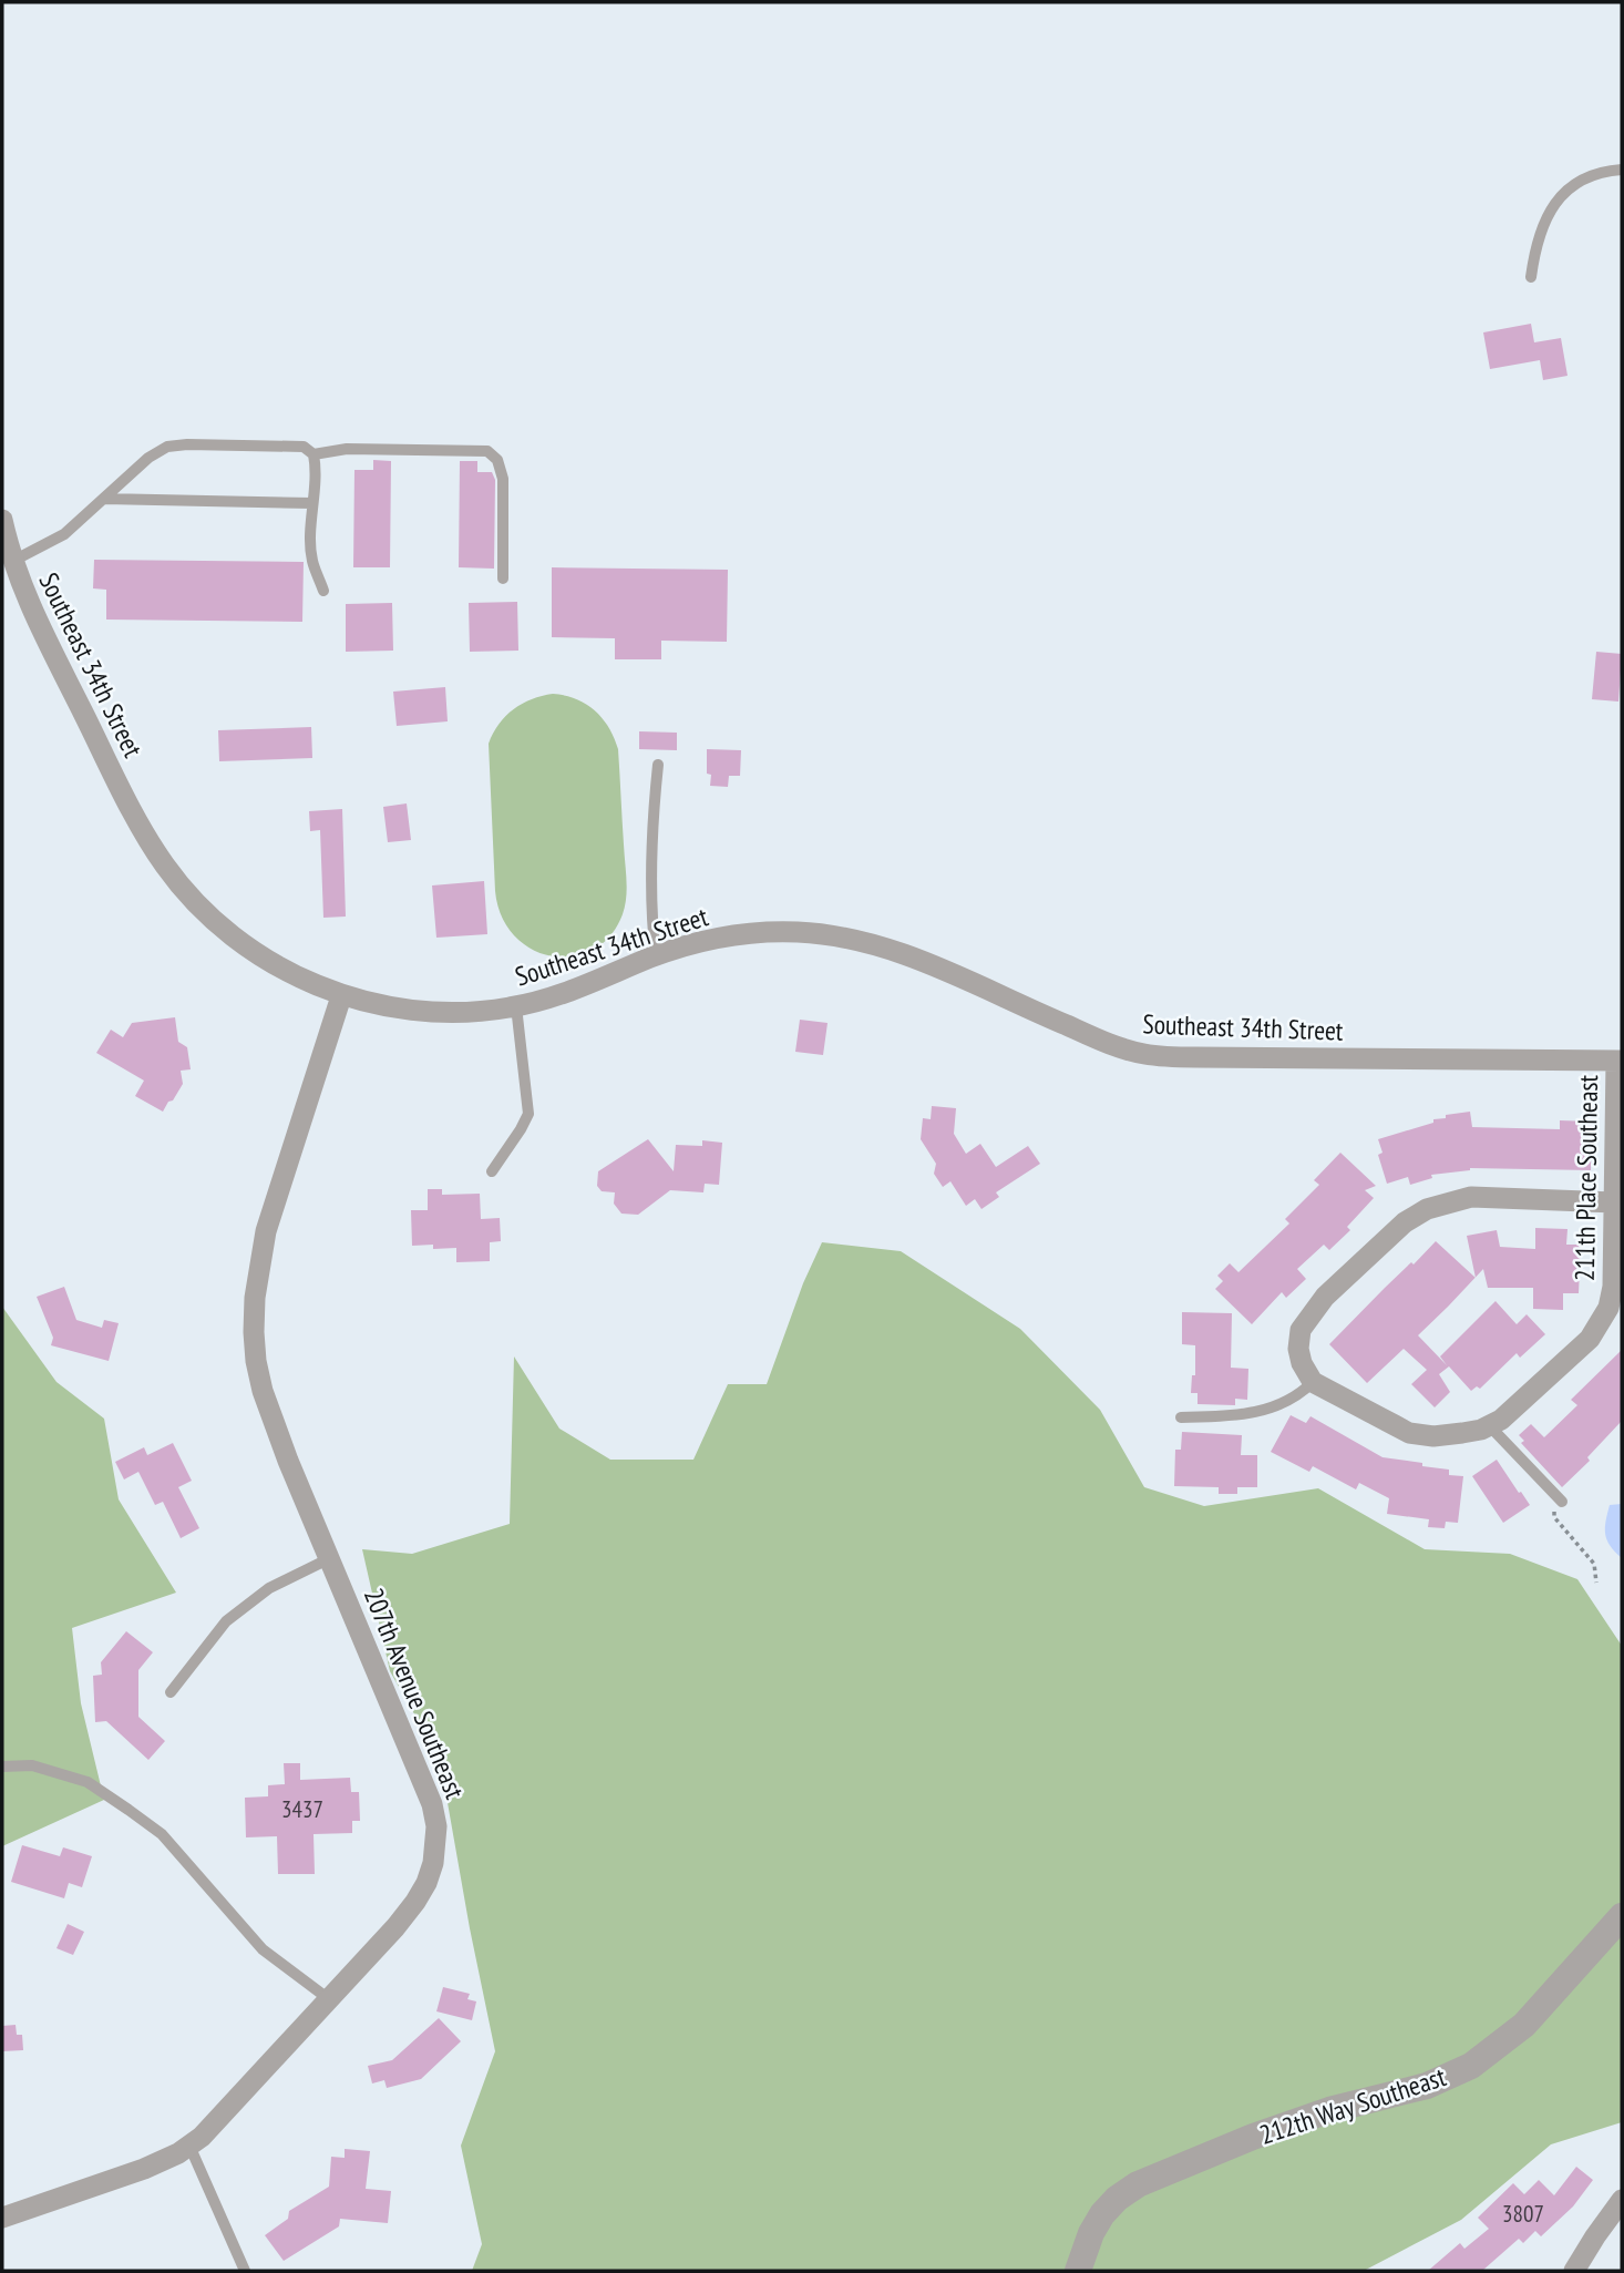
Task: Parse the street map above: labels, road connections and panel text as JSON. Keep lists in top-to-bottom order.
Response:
{
  "streets": {
    "street": [
      "Southeast 34th Street",
      "211th Place Southeast",
      "207th Avenue Southeast",
      "212th Way Southeast"
    ]
  },
  "crossings": [
    ["Southeast 34th Street", "211th Place Southeast"],
    ["Southeast 34th Street", "207th Avenue Southeast"]
  ],
  "house_numbers": ["3437", "3807"]
}
